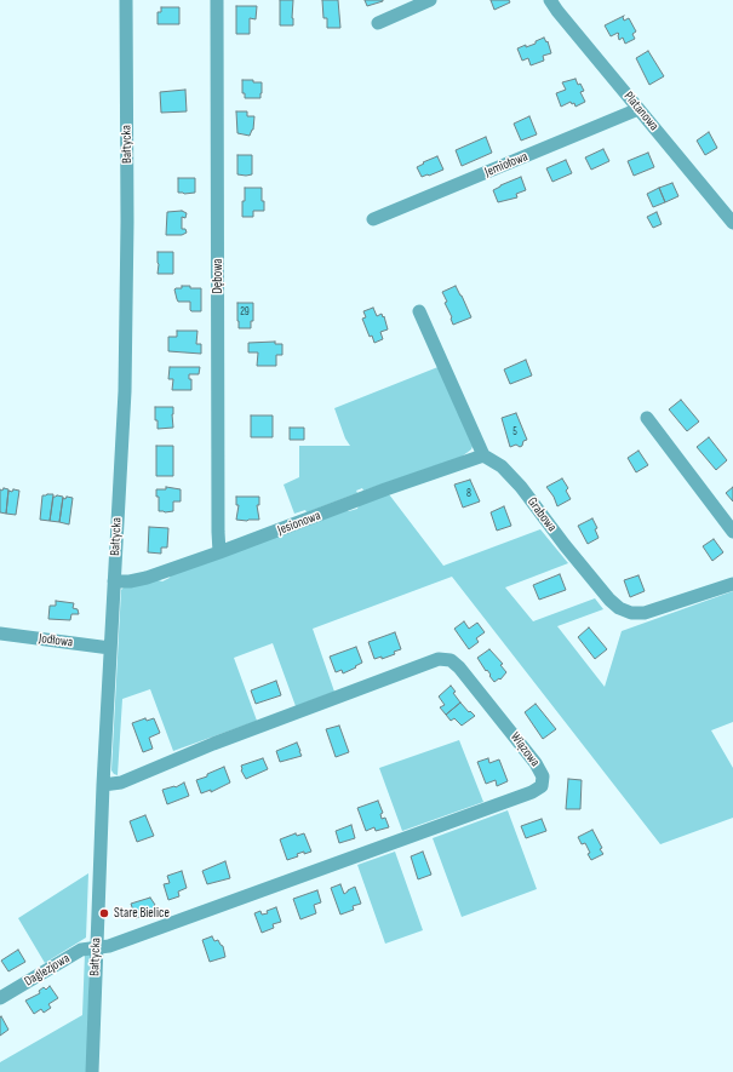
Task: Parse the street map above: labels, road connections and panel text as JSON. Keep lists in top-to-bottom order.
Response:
{
  "streets": {
    "street": [
      "Platanowa",
      "Bałtycka",
      "Jemiołowa",
      "Dębowa",
      "Grabowa",
      "Jesionowa",
      "Jodłowa",
      "Wiązowa",
      "Daglezjowa"
    ]
  },
  "crossings": [
    ["Platanowa", "Jemiołowa"],
    ["Bałtycka", "Jesionowa"],
    ["Bałtycka", "Jodłowa"],
    ["Bałtycka", "Wiązowa"],
    ["Bałtycka", "Daglezjowa"],
    ["Dębowa", "Jesionowa"],
    ["Grabowa", "Jesionowa"],
    ["Wiązowa", "Daglezjowa"]
  ],
  "places": ["Stare Bielice"],
  "house_numbers": ["29", "5", "8"]
}
